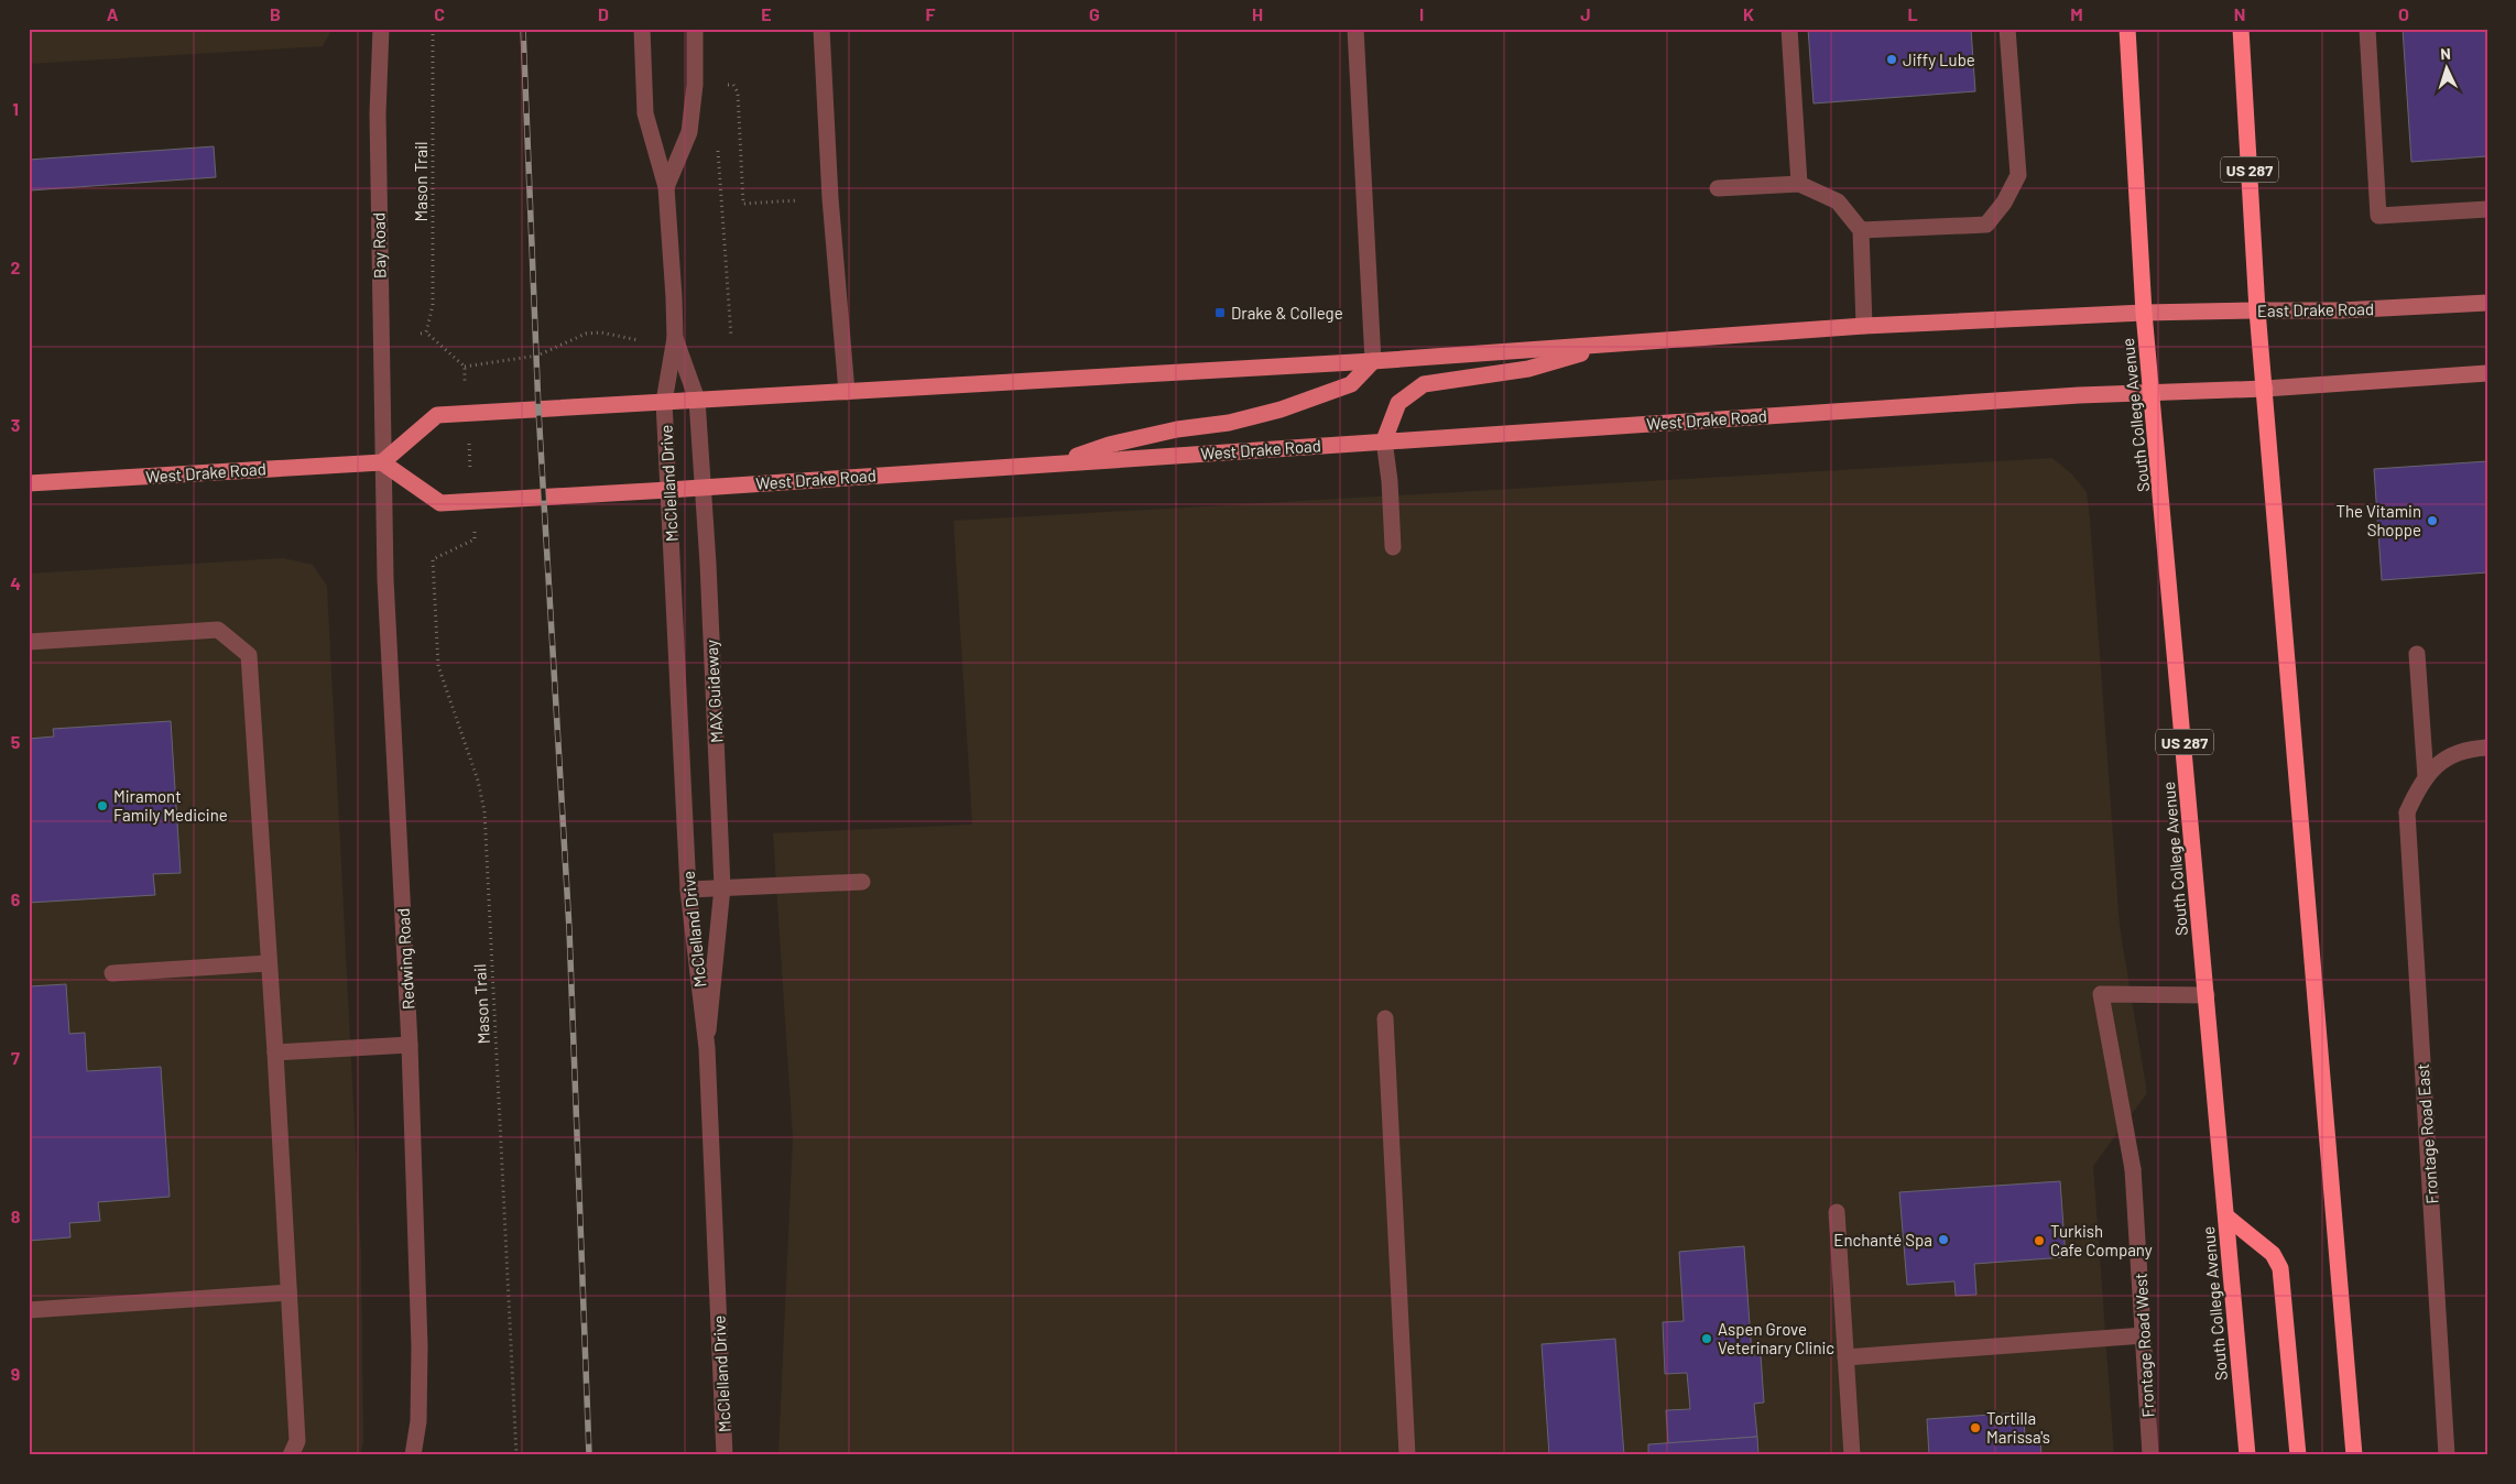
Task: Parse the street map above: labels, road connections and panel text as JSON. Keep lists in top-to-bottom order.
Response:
{
  "streets": {
    "highway": ["US 287", "South College Avenue"],
    "main road": ["East Drake Road", "West Drake Road"],
    "street": [
      "Bay Road",
      "McClelland Drive",
      "MAX Guideway",
      "Redwing Road",
      "Frontage Road East",
      "Frontage Road West"
    ],
    "path": ["Mason Trail"]
  },
  "crossings": [
    ["US 287", "East Drake Road"],
    ["Bay Road", "West Drake Road"],
    ["Bay Road", "Redwing Road"],
    ["East Drake Road", "South College Avenue"],
    ["South College Avenue", "West Drake Road"],
    ["South College Avenue", "Frontage Road West"],
    ["West Drake Road", "McClelland Drive"],
    ["West Drake Road", "MAX Guideway"],
    ["West Drake Road", "Redwing Road"],
    ["McClelland Drive", "MAX Guideway"]
  ],
  "places": {
    "other": [
      "Jiffy Lube",
      "The Vitamin Shoppe",
      "Miramont Family Medicine",
      "Enchanté Spa",
      "Turkish Cafe Company",
      "Aspen Grove Veterinary Clinic",
      "Tortilla Marissa's"
    ],
    "transit": ["Drake & College"]
  },
  "north": "top",
  "grid": {
    "columns": [
      "A",
      "B",
      "C",
      "D",
      "E",
      "F",
      "G",
      "H",
      "I",
      "J",
      "K",
      "L",
      "M",
      "N",
      "O"
    ],
    "rows": [
      "1",
      "2",
      "3",
      "4",
      "5",
      "6",
      "7",
      "8",
      "9"
    ]
  }
}
